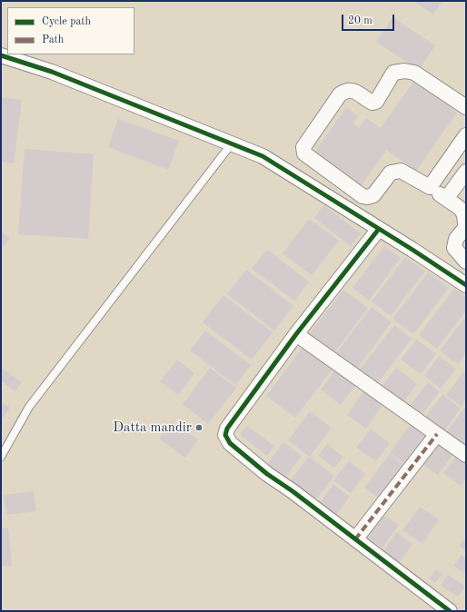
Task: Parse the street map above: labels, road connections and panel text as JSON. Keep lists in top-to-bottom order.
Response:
{
  "places": ["Datta mandir"],
  "legend": ["Cycle path", "Path"],
  "scale_bar": "20 m"
}
